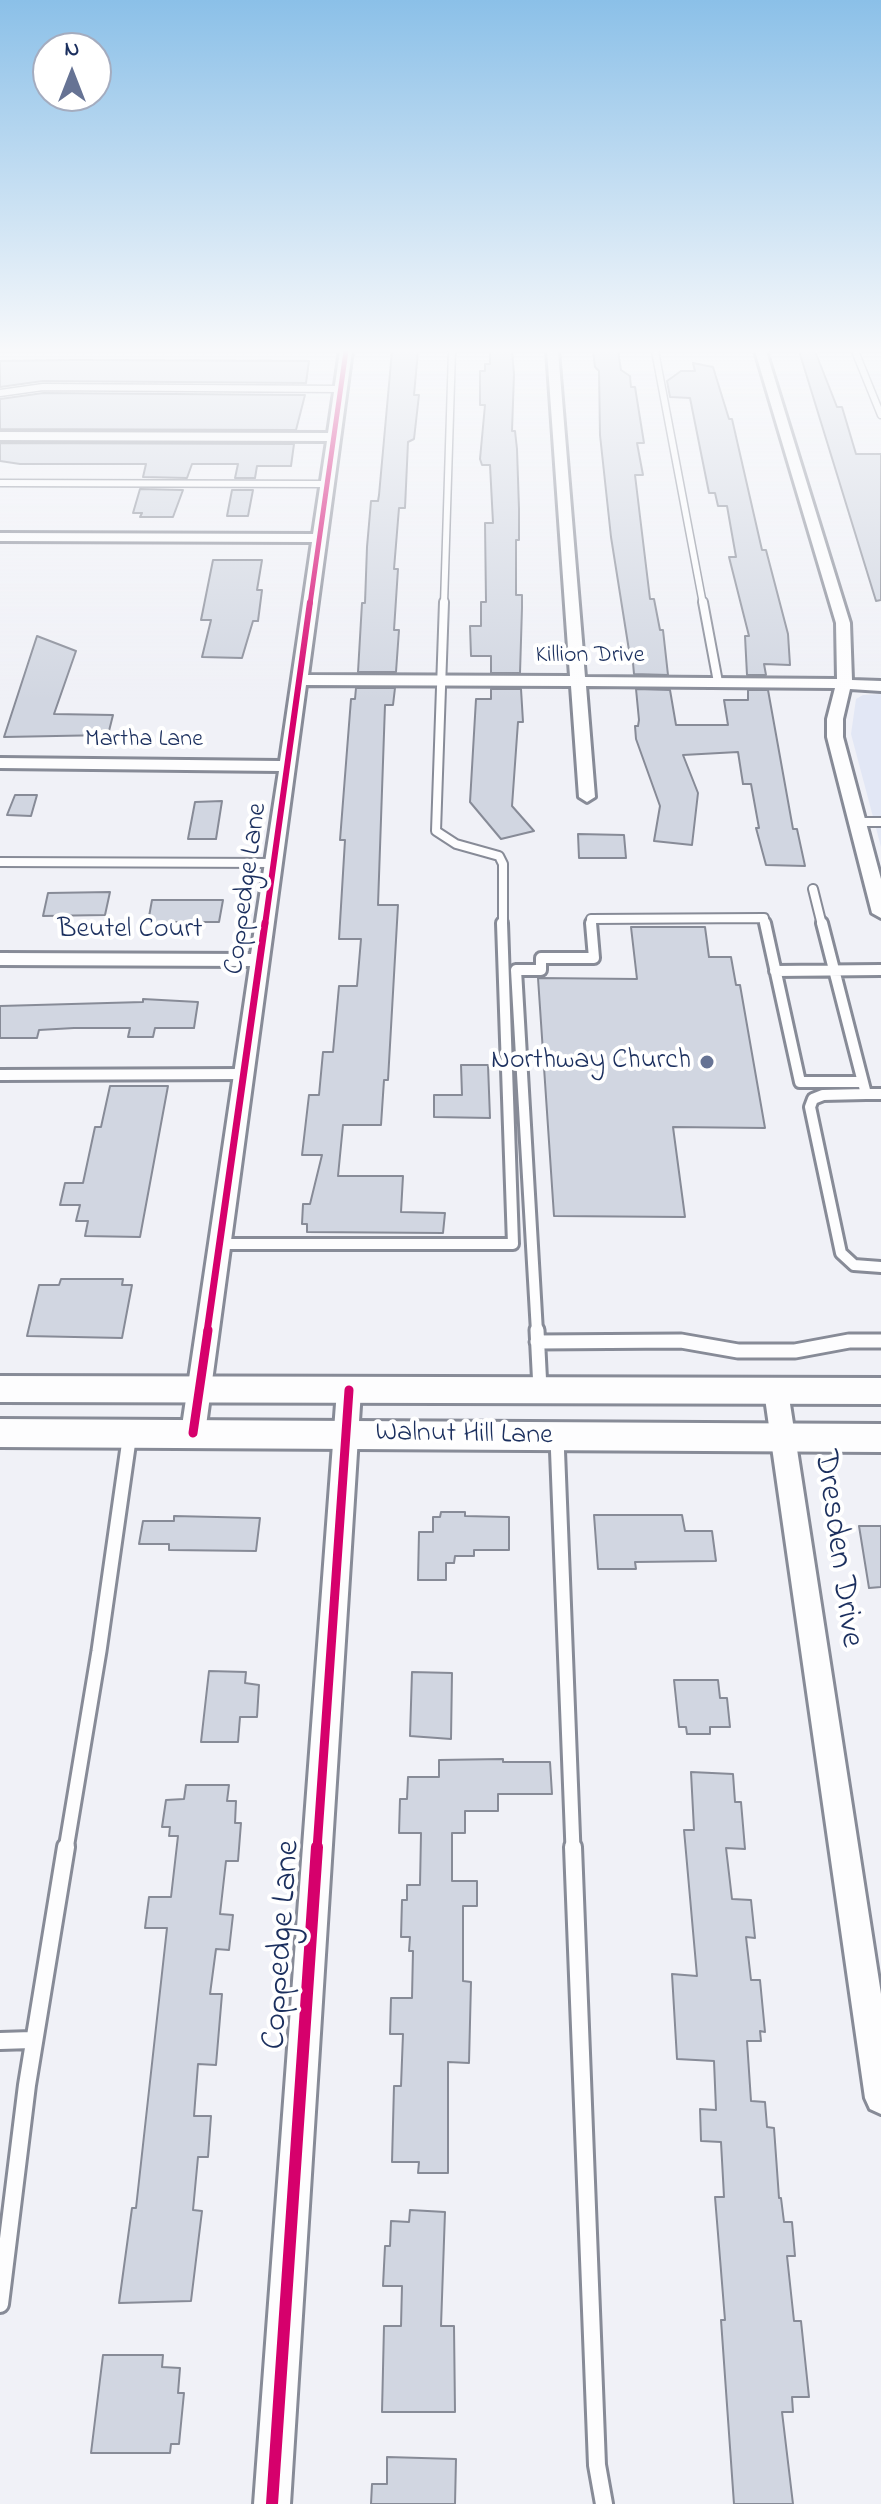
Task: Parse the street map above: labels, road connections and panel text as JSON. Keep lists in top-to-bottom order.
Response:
{
  "streets": {
    "main road": ["Walnut Hill Lane"],
    "street": [
      "Killion Drive",
      "Martha Lane",
      "Coppedge Lane",
      "Beutel Court",
      "Dresden Drive"
    ]
  },
  "crossings": [
    ["Killion Drive", "Coppedge Lane"],
    ["Martha Lane", "Coppedge Lane"],
    ["Coppedge Lane", "Beutel Court"],
    ["Coppedge Lane", "Walnut Hill Lane"],
    ["Walnut Hill Lane", "Dresden Drive"]
  ],
  "places": ["Northway Church"],
  "north": "top"
}
